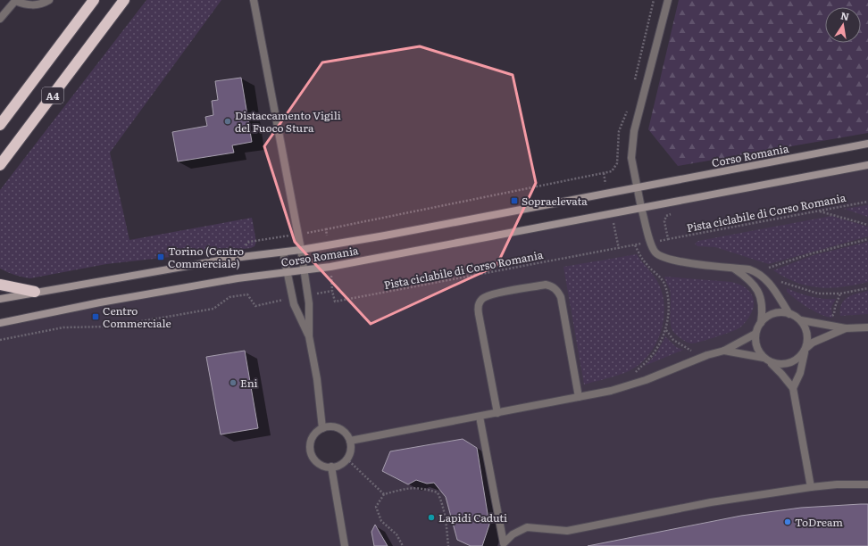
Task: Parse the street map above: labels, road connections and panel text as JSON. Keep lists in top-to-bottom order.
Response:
{
  "streets": {
    "highway": ["A4"],
    "main road": ["Corso Romania"],
    "path": ["Pista ciclabile di Corso Romania"]
  },
  "places": {
    "other": [
      "Distaccamento Vigili del Fuoco Stura",
      "Eni",
      "Lapidi Caduti",
      "ToDream"
    ],
    "transit": ["Sopraelevata", "Torino (Centro Commerciale)", "Centro Commerciale"]
  },
  "north": "top"
}
